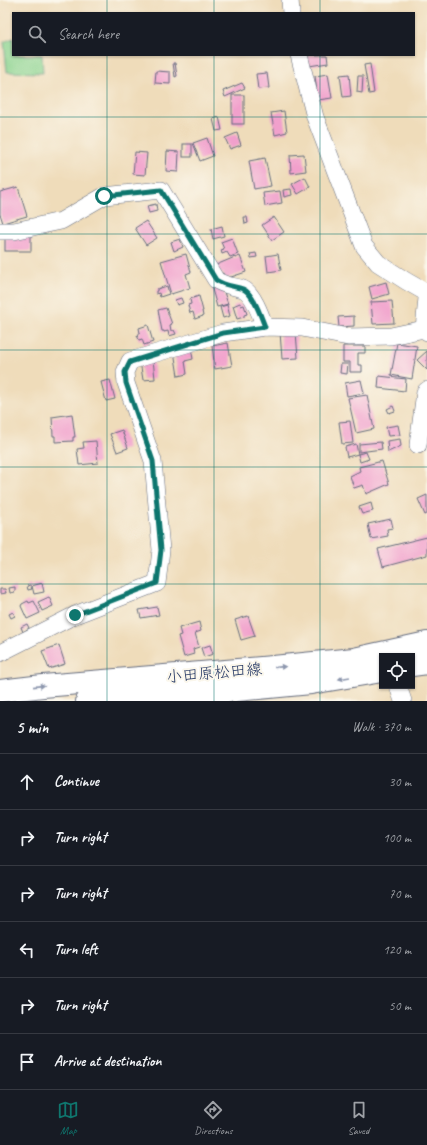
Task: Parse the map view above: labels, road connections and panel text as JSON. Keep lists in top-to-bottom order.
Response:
{
  "streets": {
    "main road": ["小田原松田線"]
  },
  "page": {
    "search": "Search here",
    "heading": ["5 min", "Walk · 370 m"],
    "list": [
      ["Continue", "30 m"],
      ["Turn right", "100 m"],
      ["Turn right", "70 m"],
      ["Turn left", "120 m"],
      ["Turn right", "50 m"],
      "Arrive at destination"
    ],
    "nav": ["Map", "Directions", "Saved"]
  }
}
